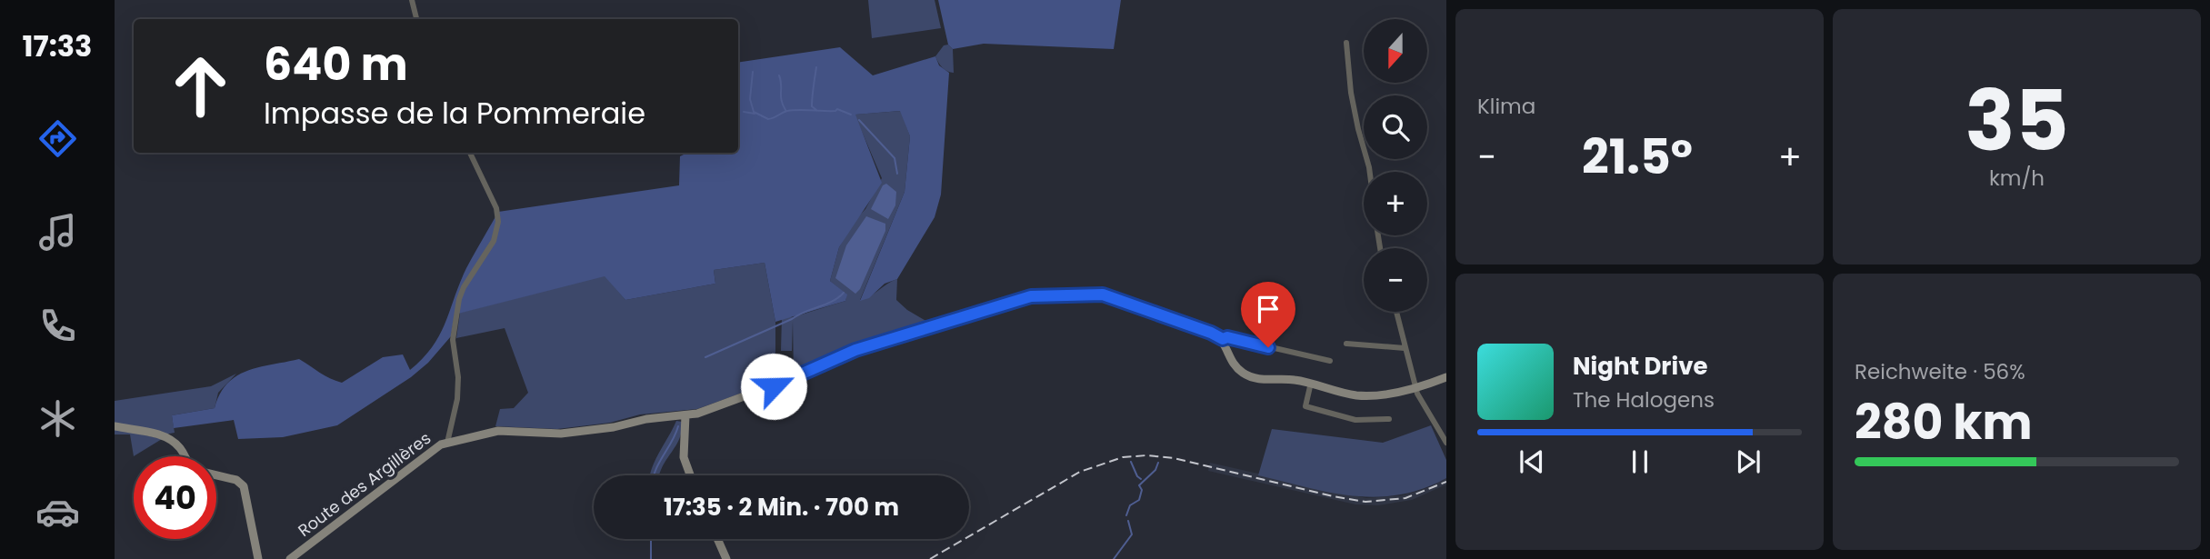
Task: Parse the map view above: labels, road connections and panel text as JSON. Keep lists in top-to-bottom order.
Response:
{
  "streets": {
    "street": ["Route des Argillères"]
  },
  "north": "bottom",
  "page": {
    "tabs": "17:33",
    "tile": [
      "Klima",
      ["35", "km/h"],
      ["Reichweite · 56%", "280 km"]
    ],
    "map_buttons": ["+", "−"],
    "turn": ["640 m", "Impasse de la Pommeraie"],
    "heat": ["−", "21.5°", "+"],
    "song": ["Night Drive", "The Halogens"],
    "limit": "40",
    "trip": "17:35 · 2 Min. · 700 m"
  }
}
